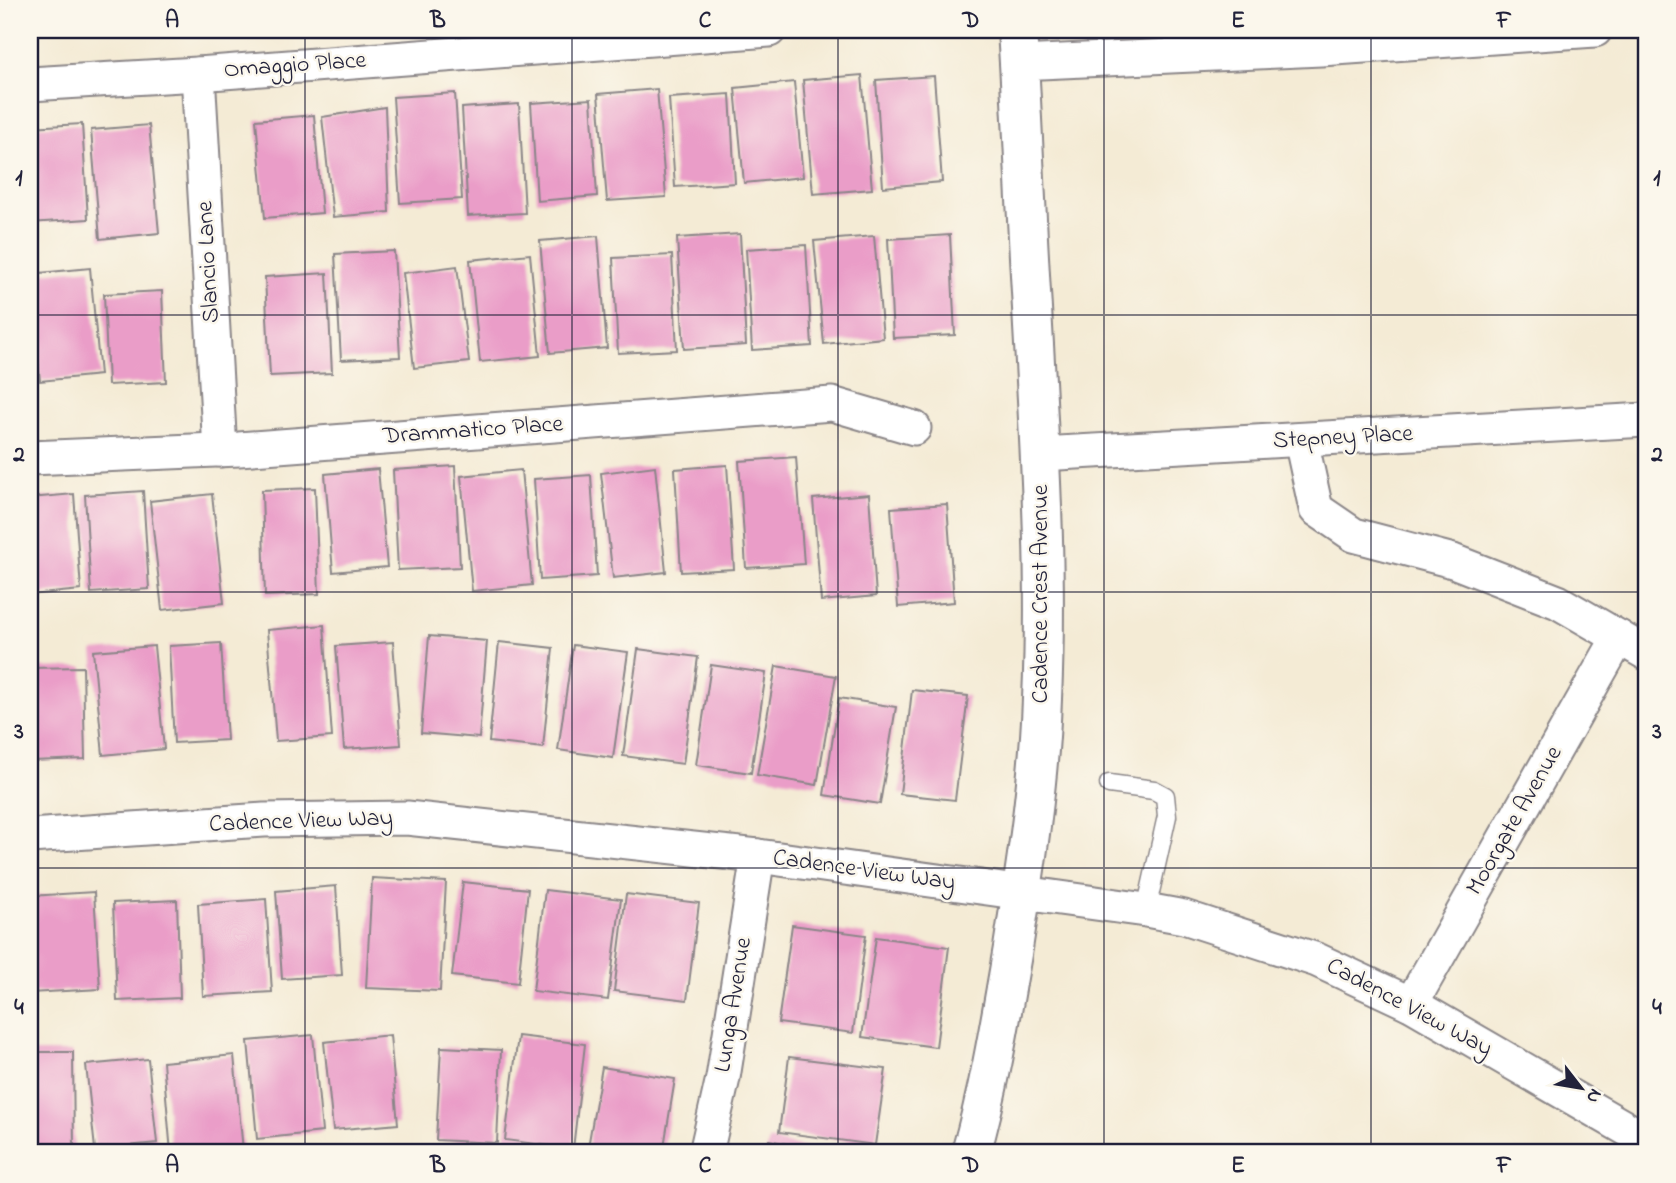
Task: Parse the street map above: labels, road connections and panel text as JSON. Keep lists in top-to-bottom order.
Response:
{
  "streets": {
    "street": [
      "Omaggio Place",
      "Slancio Lane",
      "Drammatico Place",
      "Stepney Place",
      "Cadence Crest Avenue",
      "Moorgate Avenue",
      "Cadence View Way",
      "Lunga Avenue"
    ]
  },
  "crossings": [
    ["Omaggio Place", "Slancio Lane"],
    ["Slancio Lane", "Drammatico Place"],
    ["Stepney Place", "Cadence Crest Avenue"],
    ["Cadence Crest Avenue", "Cadence View Way"],
    ["Moorgate Avenue", "Cadence View Way"],
    ["Cadence View Way", "Lunga Avenue"]
  ],
  "north": "bottom right",
  "grid": {
    "columns": [
      "A",
      "B",
      "C",
      "D",
      "E",
      "F"
    ],
    "rows": [
      "1",
      "2",
      "3",
      "4"
    ]
  }
}
